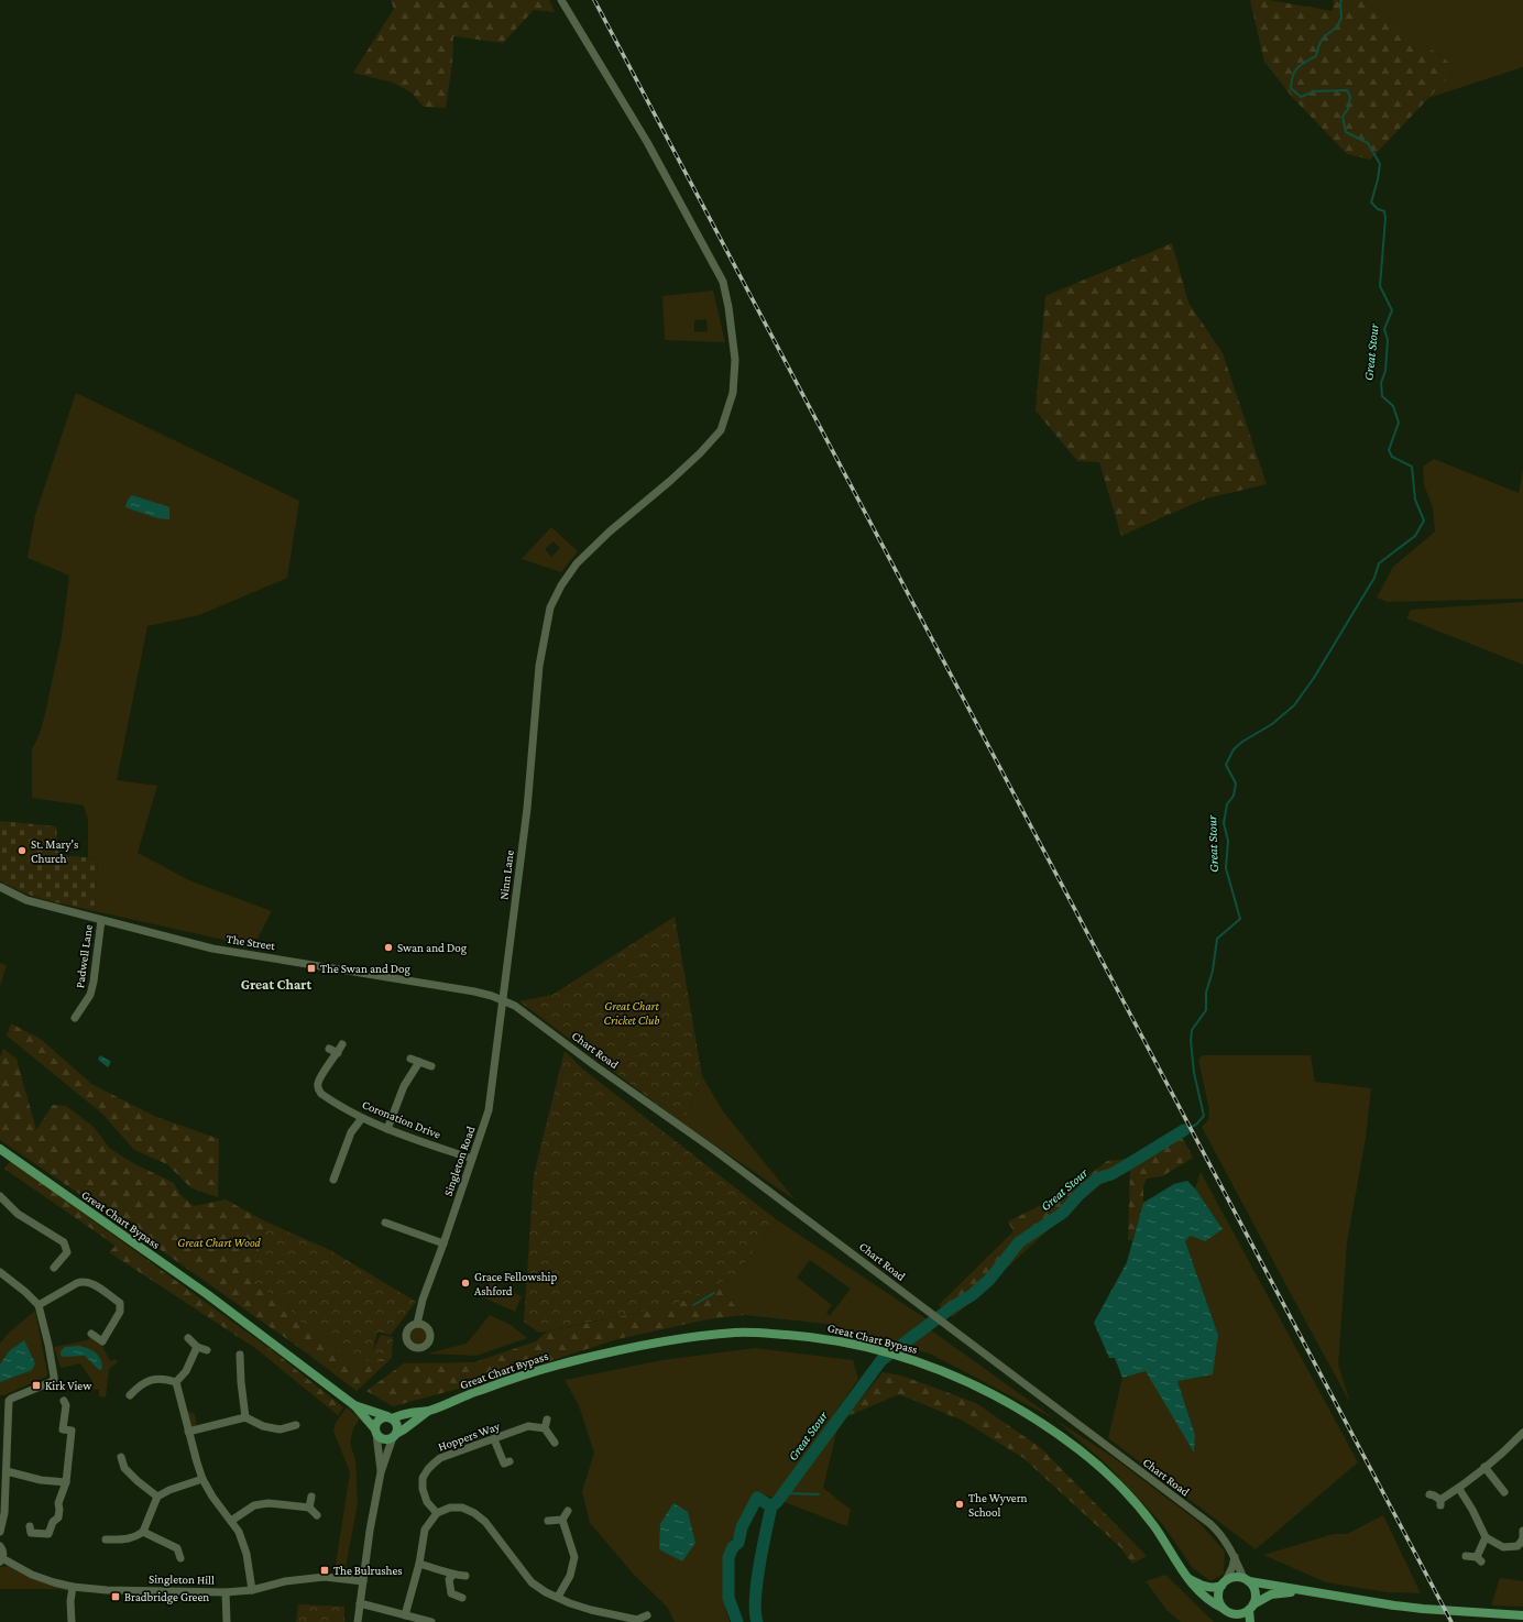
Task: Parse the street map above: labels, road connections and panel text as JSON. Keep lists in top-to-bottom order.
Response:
{
  "streets": {
    "main road": ["Great Chart Bypass"],
    "street": [
      "Ninn Lane",
      "The Street",
      "Padwell Lane",
      "Chart Road",
      "Coronation Drive",
      "Singleton Road",
      "Hoppers Way",
      "Singleton Hill"
    ]
  },
  "crossings": [
    ["Ninn Lane", "The Street"],
    ["Ninn Lane", "Chart Road"],
    ["Ninn Lane", "Singleton Road"],
    ["The Street", "Padwell Lane"],
    ["The Street", "Chart Road"],
    ["The Street", "Singleton Road"],
    ["Chart Road", "Singleton Road"],
    ["Chart Road", "Great Chart Bypass"],
    ["Coronation Drive", "Singleton Road"]
  ],
  "districts": ["Great Chart"],
  "water": ["Great Stour"],
  "parks": ["Great Chart Cricket Club", "Great Chart Wood"],
  "places": {
    "other": [
      "St. Mary's Church",
      "Swan and Dog",
      "Grace Fellowship Ashford",
      "The Wyvern School"
    ],
    "transit": [
      "The Swan and Dog",
      "Kirk View",
      "The Bulrushes",
      "Bradbridge Green"
    ]
  }
}
